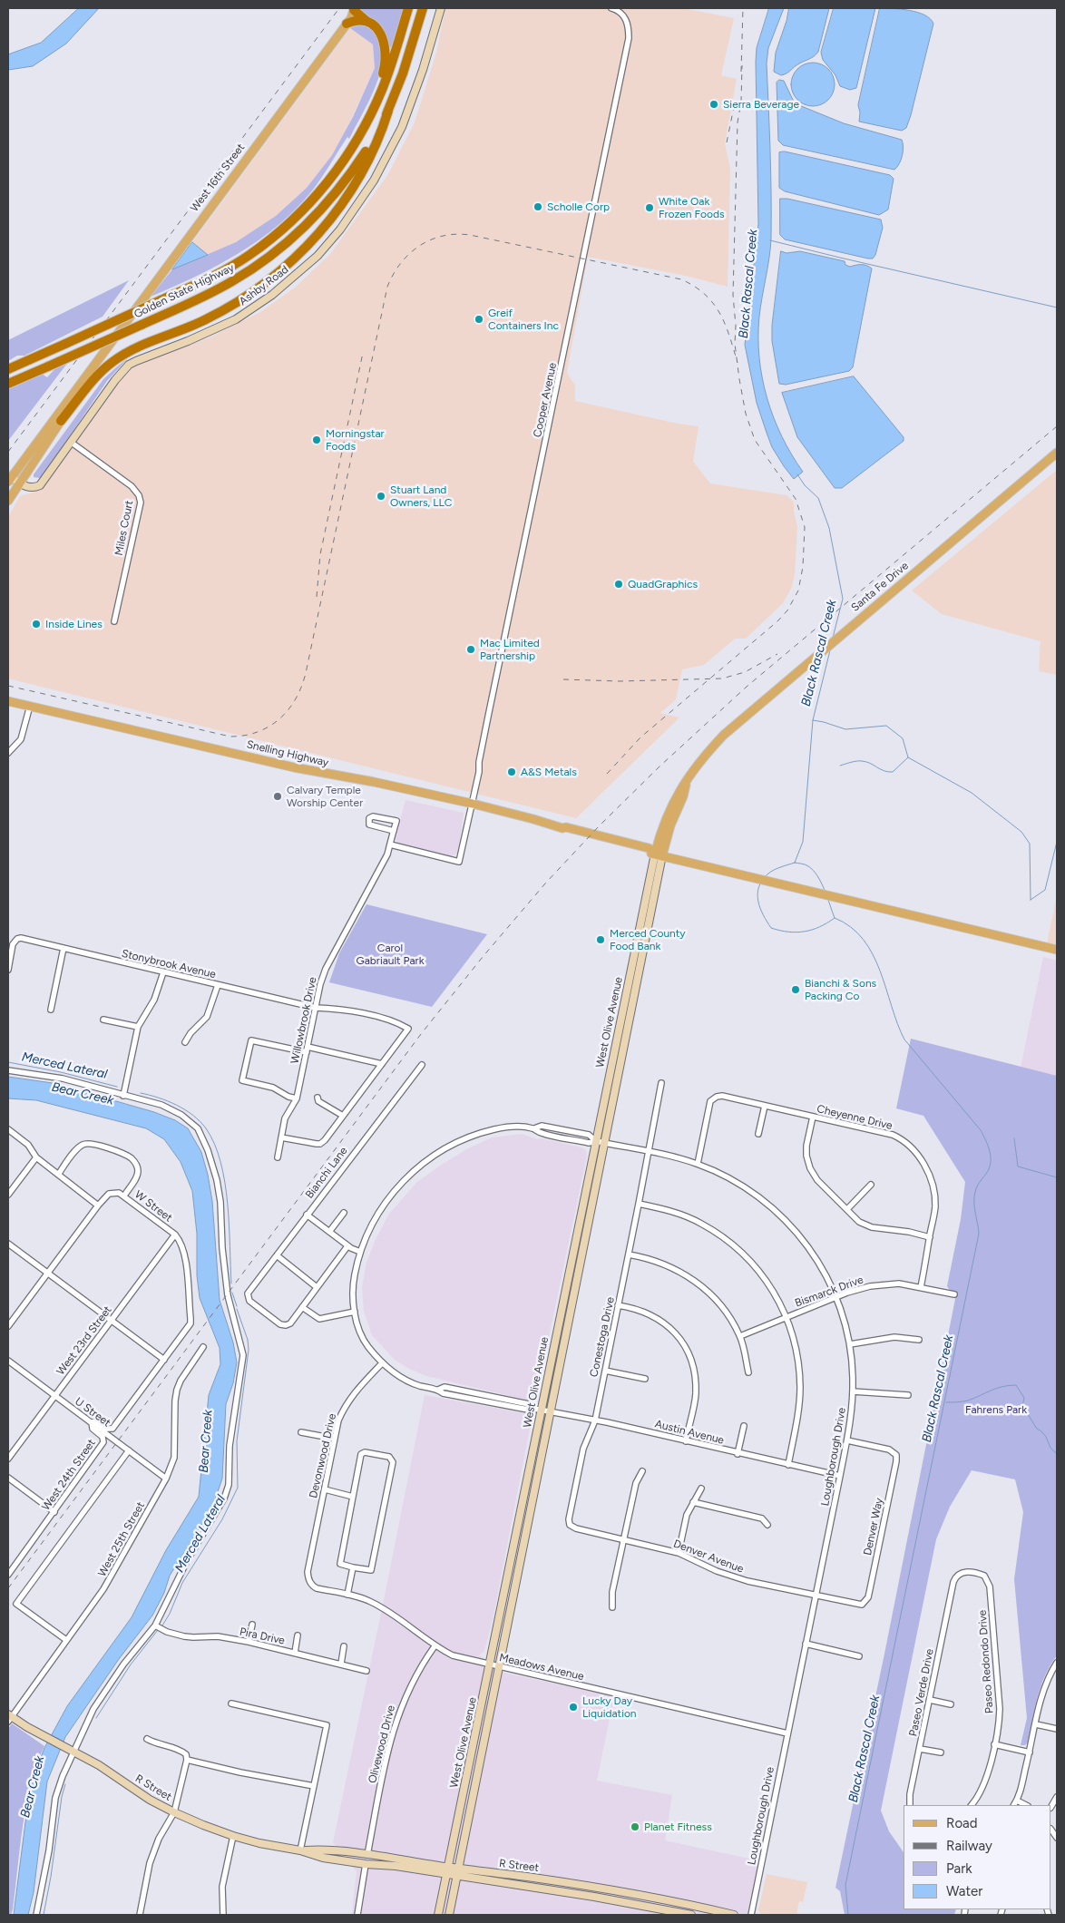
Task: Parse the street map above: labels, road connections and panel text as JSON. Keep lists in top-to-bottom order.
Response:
{
  "streets": {
    "highway": ["Golden State Highway"],
    "main road": [
      "West 16th Street",
      "Ashby Road",
      "Santa Fe Drive",
      "Snelling Highway",
      "West Olive Avenue",
      "R Street"
    ],
    "street": [
      "Cooper Avenue",
      "Miles Court",
      "Stonybrook Avenue",
      "Willowbrook Drive",
      "Cheyenne Drive",
      "Bianchi Lane",
      "W Street",
      "Bismarck Drive",
      "Conestoga Drive",
      "West 23rd Street",
      "U Street",
      "Austin Avenue",
      "Devonwood Drive",
      "Loughborough Drive",
      "West 24th Street",
      "Denver Way",
      "West 25th Street",
      "Denver Avenue",
      "Pira Drive",
      "Paseo Redondo Drive",
      "Meadows Avenue",
      "Paseo Verde Drive",
      "Olivewood Drive"
    ]
  },
  "crossings": [
    ["West 16th Street", "Ashby Road"],
    ["Ashby Road", "Miles Court"],
    ["Cooper Avenue", "Snelling Highway"],
    ["Santa Fe Drive", "Snelling Highway"],
    ["Santa Fe Drive", "West Olive Avenue"],
    ["Snelling Highway", "West Olive Avenue"],
    ["Stonybrook Avenue", "Willowbrook Drive"],
    ["West Olive Avenue", "Austin Avenue"],
    ["West Olive Avenue", "Loughborough Drive"],
    ["West Olive Avenue", "Meadows Avenue"],
    ["West Olive Avenue", "R Street"],
    ["Cheyenne Drive", "Bismarck Drive"],
    ["Cheyenne Drive", "Loughborough Drive"],
    ["W Street", "West 23rd Street"],
    ["W Street", "West 24th Street"],
    ["Bismarck Drive", "Loughborough Drive"],
    ["Conestoga Drive", "Austin Avenue"],
    ["Conestoga Drive", "Loughborough Drive"],
    ["Conestoga Drive", "Denver Avenue"],
    ["West 23rd Street", "U Street"],
    ["U Street", "West 24th Street"],
    ["U Street", "West 25th Street"],
    ["Austin Avenue", "Devonwood Drive"],
    ["Austin Avenue", "Loughborough Drive"],
    ["Devonwood Drive", "Meadows Avenue"],
    ["Loughborough Drive", "Denver Way"],
    ["Loughborough Drive", "Denver Avenue"],
    ["Loughborough Drive", "Meadows Avenue"],
    ["Denver Way", "Denver Avenue"],
    ["West 25th Street", "R Street"],
    ["Paseo Redondo Drive", "Paseo Verde Drive"],
    ["Meadows Avenue", "Olivewood Drive"],
    ["Olivewood Drive", "R Street"]
  ],
  "water": ["Black Rascal Creek", "Merced Lateral", "Bear Creek"],
  "parks": ["Carol Gabriault Park", "Fahrens Park"],
  "places": [
    "Sierra Beverage",
    "Scholle Corp",
    "White Oak Frozen Foods",
    "Greif Containers Inc",
    "Morningstar Foods",
    "Stuart Land Owners, LLC",
    "QuadGraphics",
    "Inside Lines",
    "Mac Limited Partnership",
    "A&S Metals",
    "Calvary Temple Worship Center",
    "Merced County Food Bank",
    "Bianchi & Sons Packing Co",
    "Lucky Day Liquidation",
    "Planet Fitness"
  ],
  "legend": [
    "Road",
    "Railway",
    "Park",
    "Water"
  ]
}
